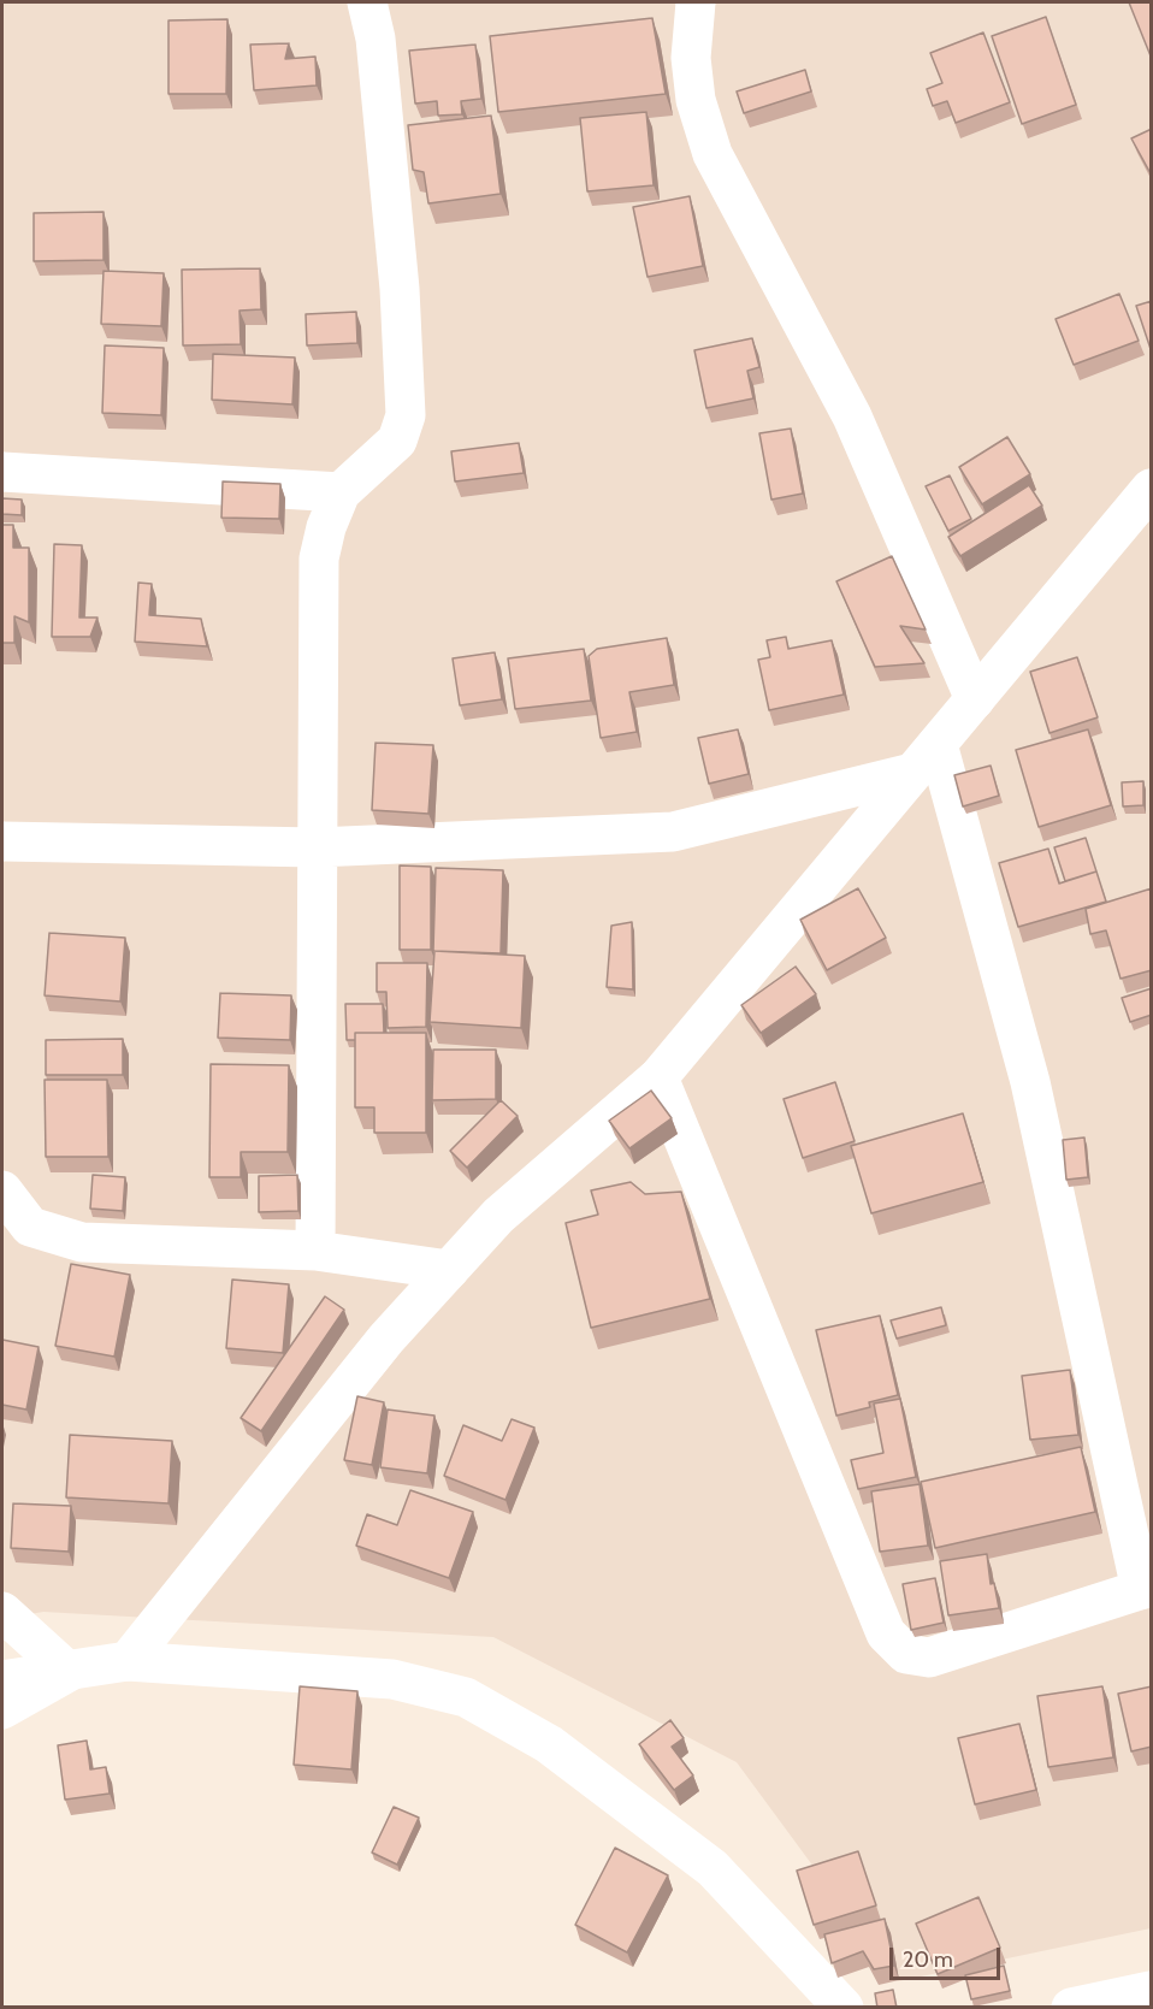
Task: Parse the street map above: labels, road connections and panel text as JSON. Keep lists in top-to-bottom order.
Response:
{
  "scale_bar": "20 m"
}
